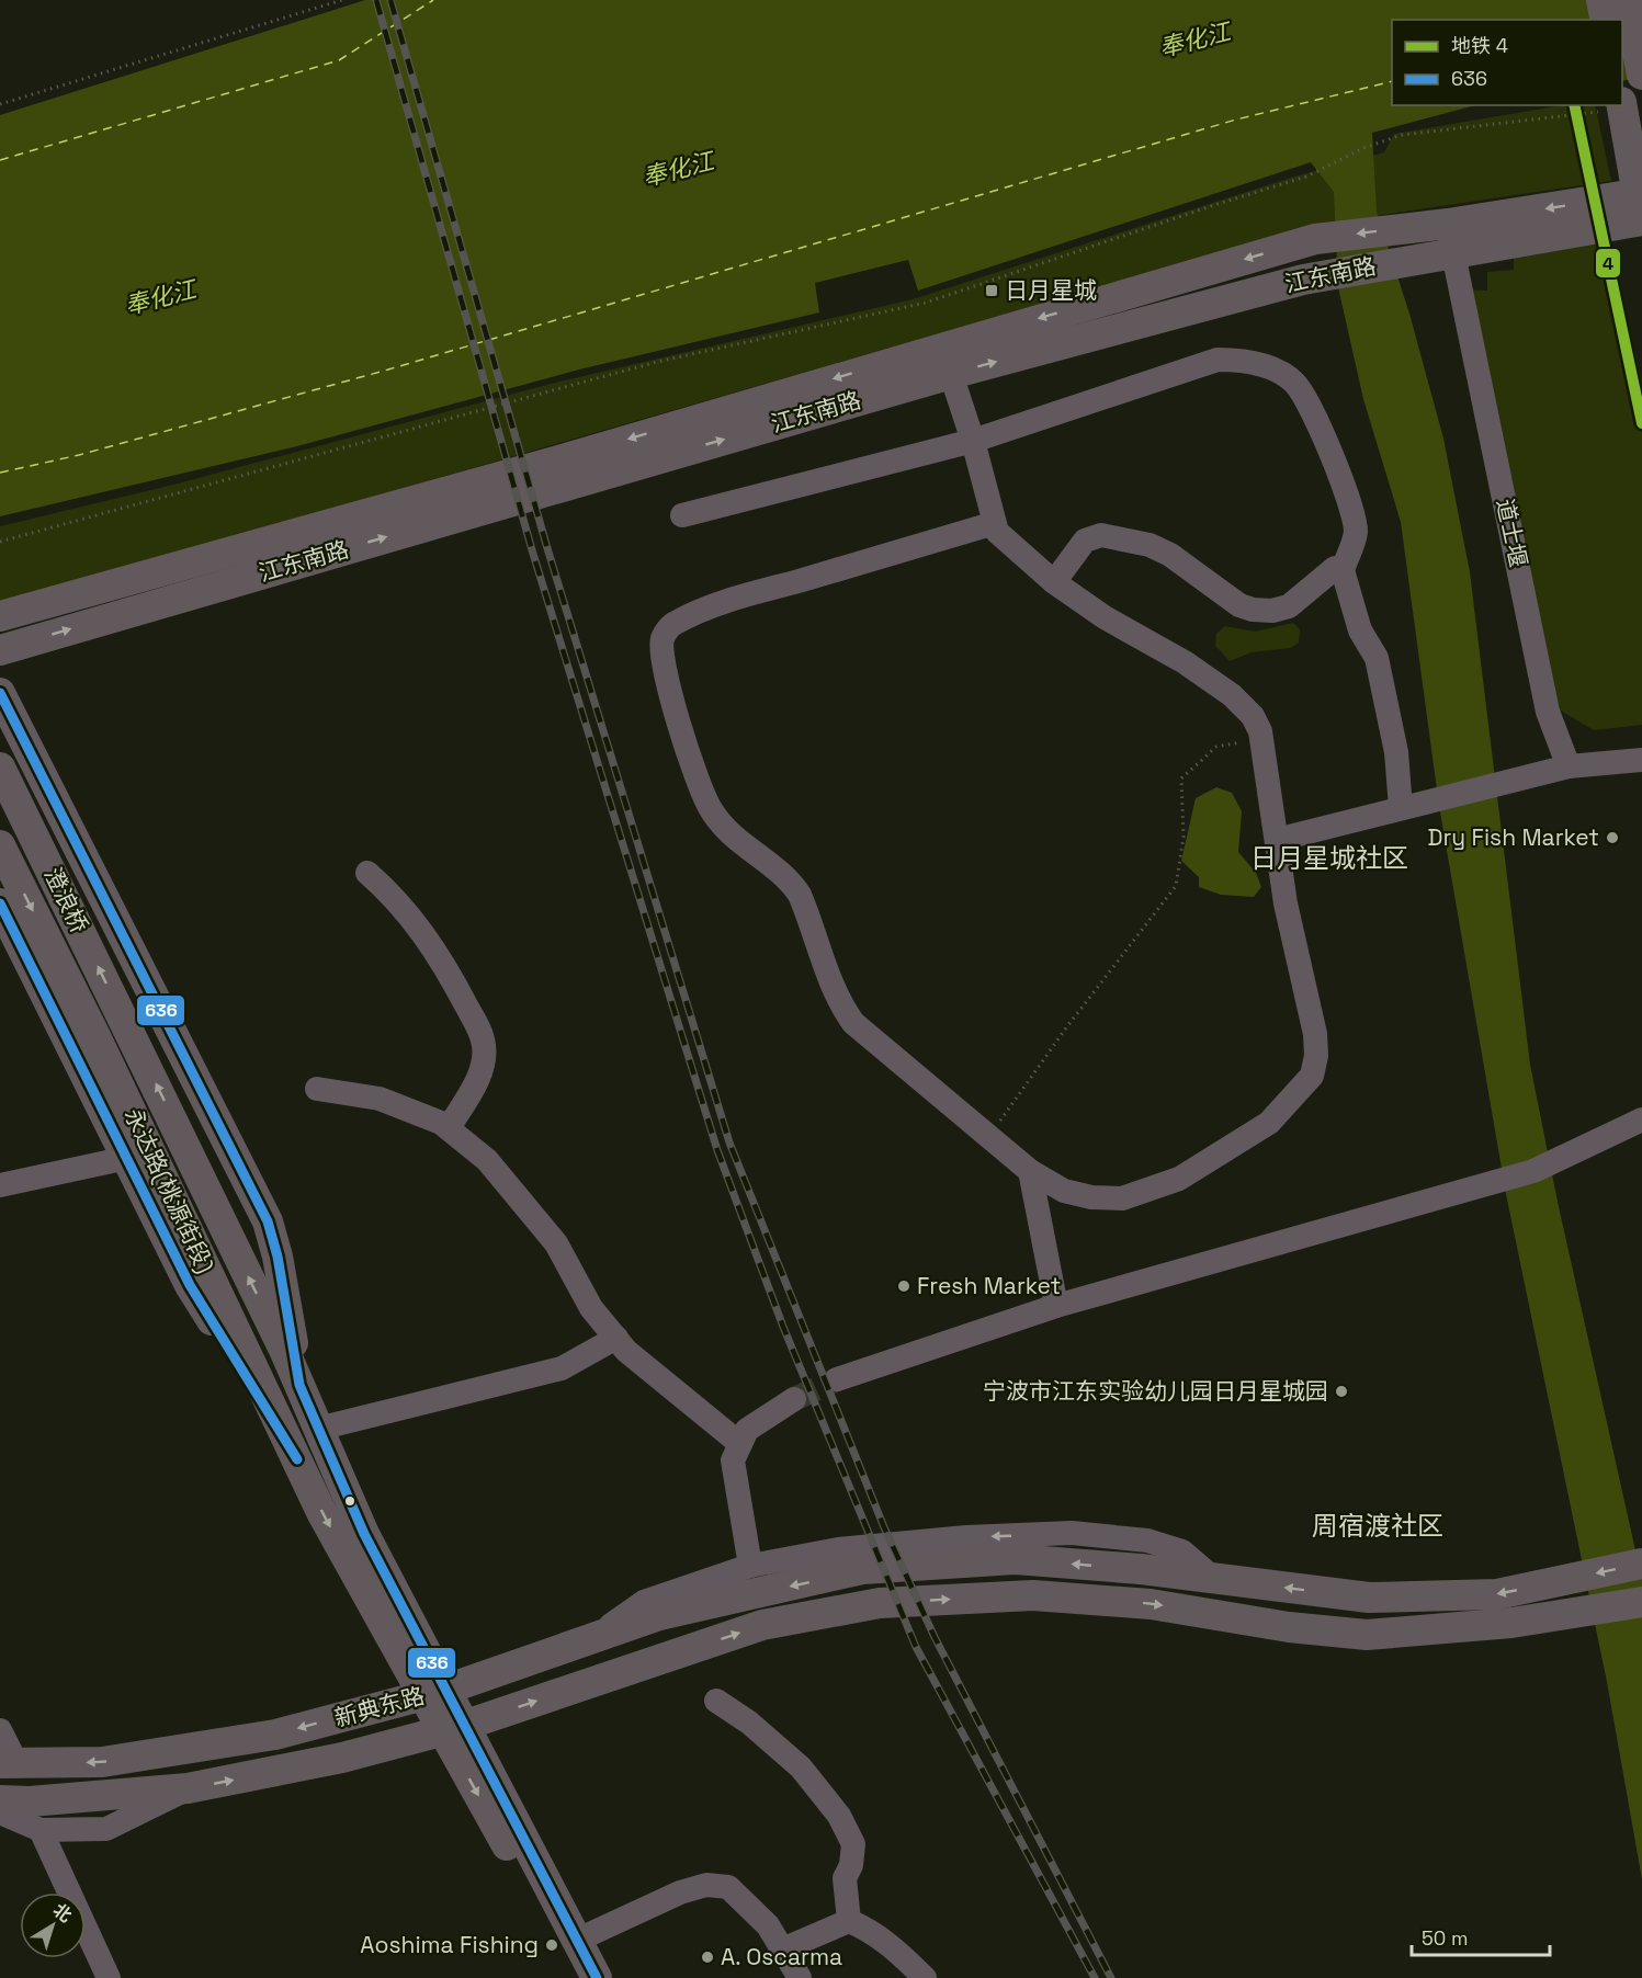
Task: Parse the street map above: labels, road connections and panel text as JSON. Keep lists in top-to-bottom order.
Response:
{
  "streets": {
    "main road": [
      "江东南路",
      "澄浪桥",
      "永达路(桃源街段)",
      "新典东路"
    ],
    "street": ["道士堰"]
  },
  "crossings": [
    ["江东南路", "道士堰"],
    ["澄浪桥", "永达路(桃源街段)"],
    ["永达路(桃源街段)", "新典东路"]
  ],
  "districts": ["日月星城社区", "周宿渡社区"],
  "water": ["奉化江"],
  "places": {
    "transit": ["日月星城"],
    "other": [
      "Dry Fish Market",
      "Fresh Market",
      "宁波市江东实验幼儿园日月星城园",
      "Aoshima Fishing",
      "A. Oscarma"
    ]
  },
  "lines": ["metro line 4", "transit line 636"],
  "legend": ["地铁 4", "636"],
  "scale_bar": "50 m",
  "north": "top right"
}
